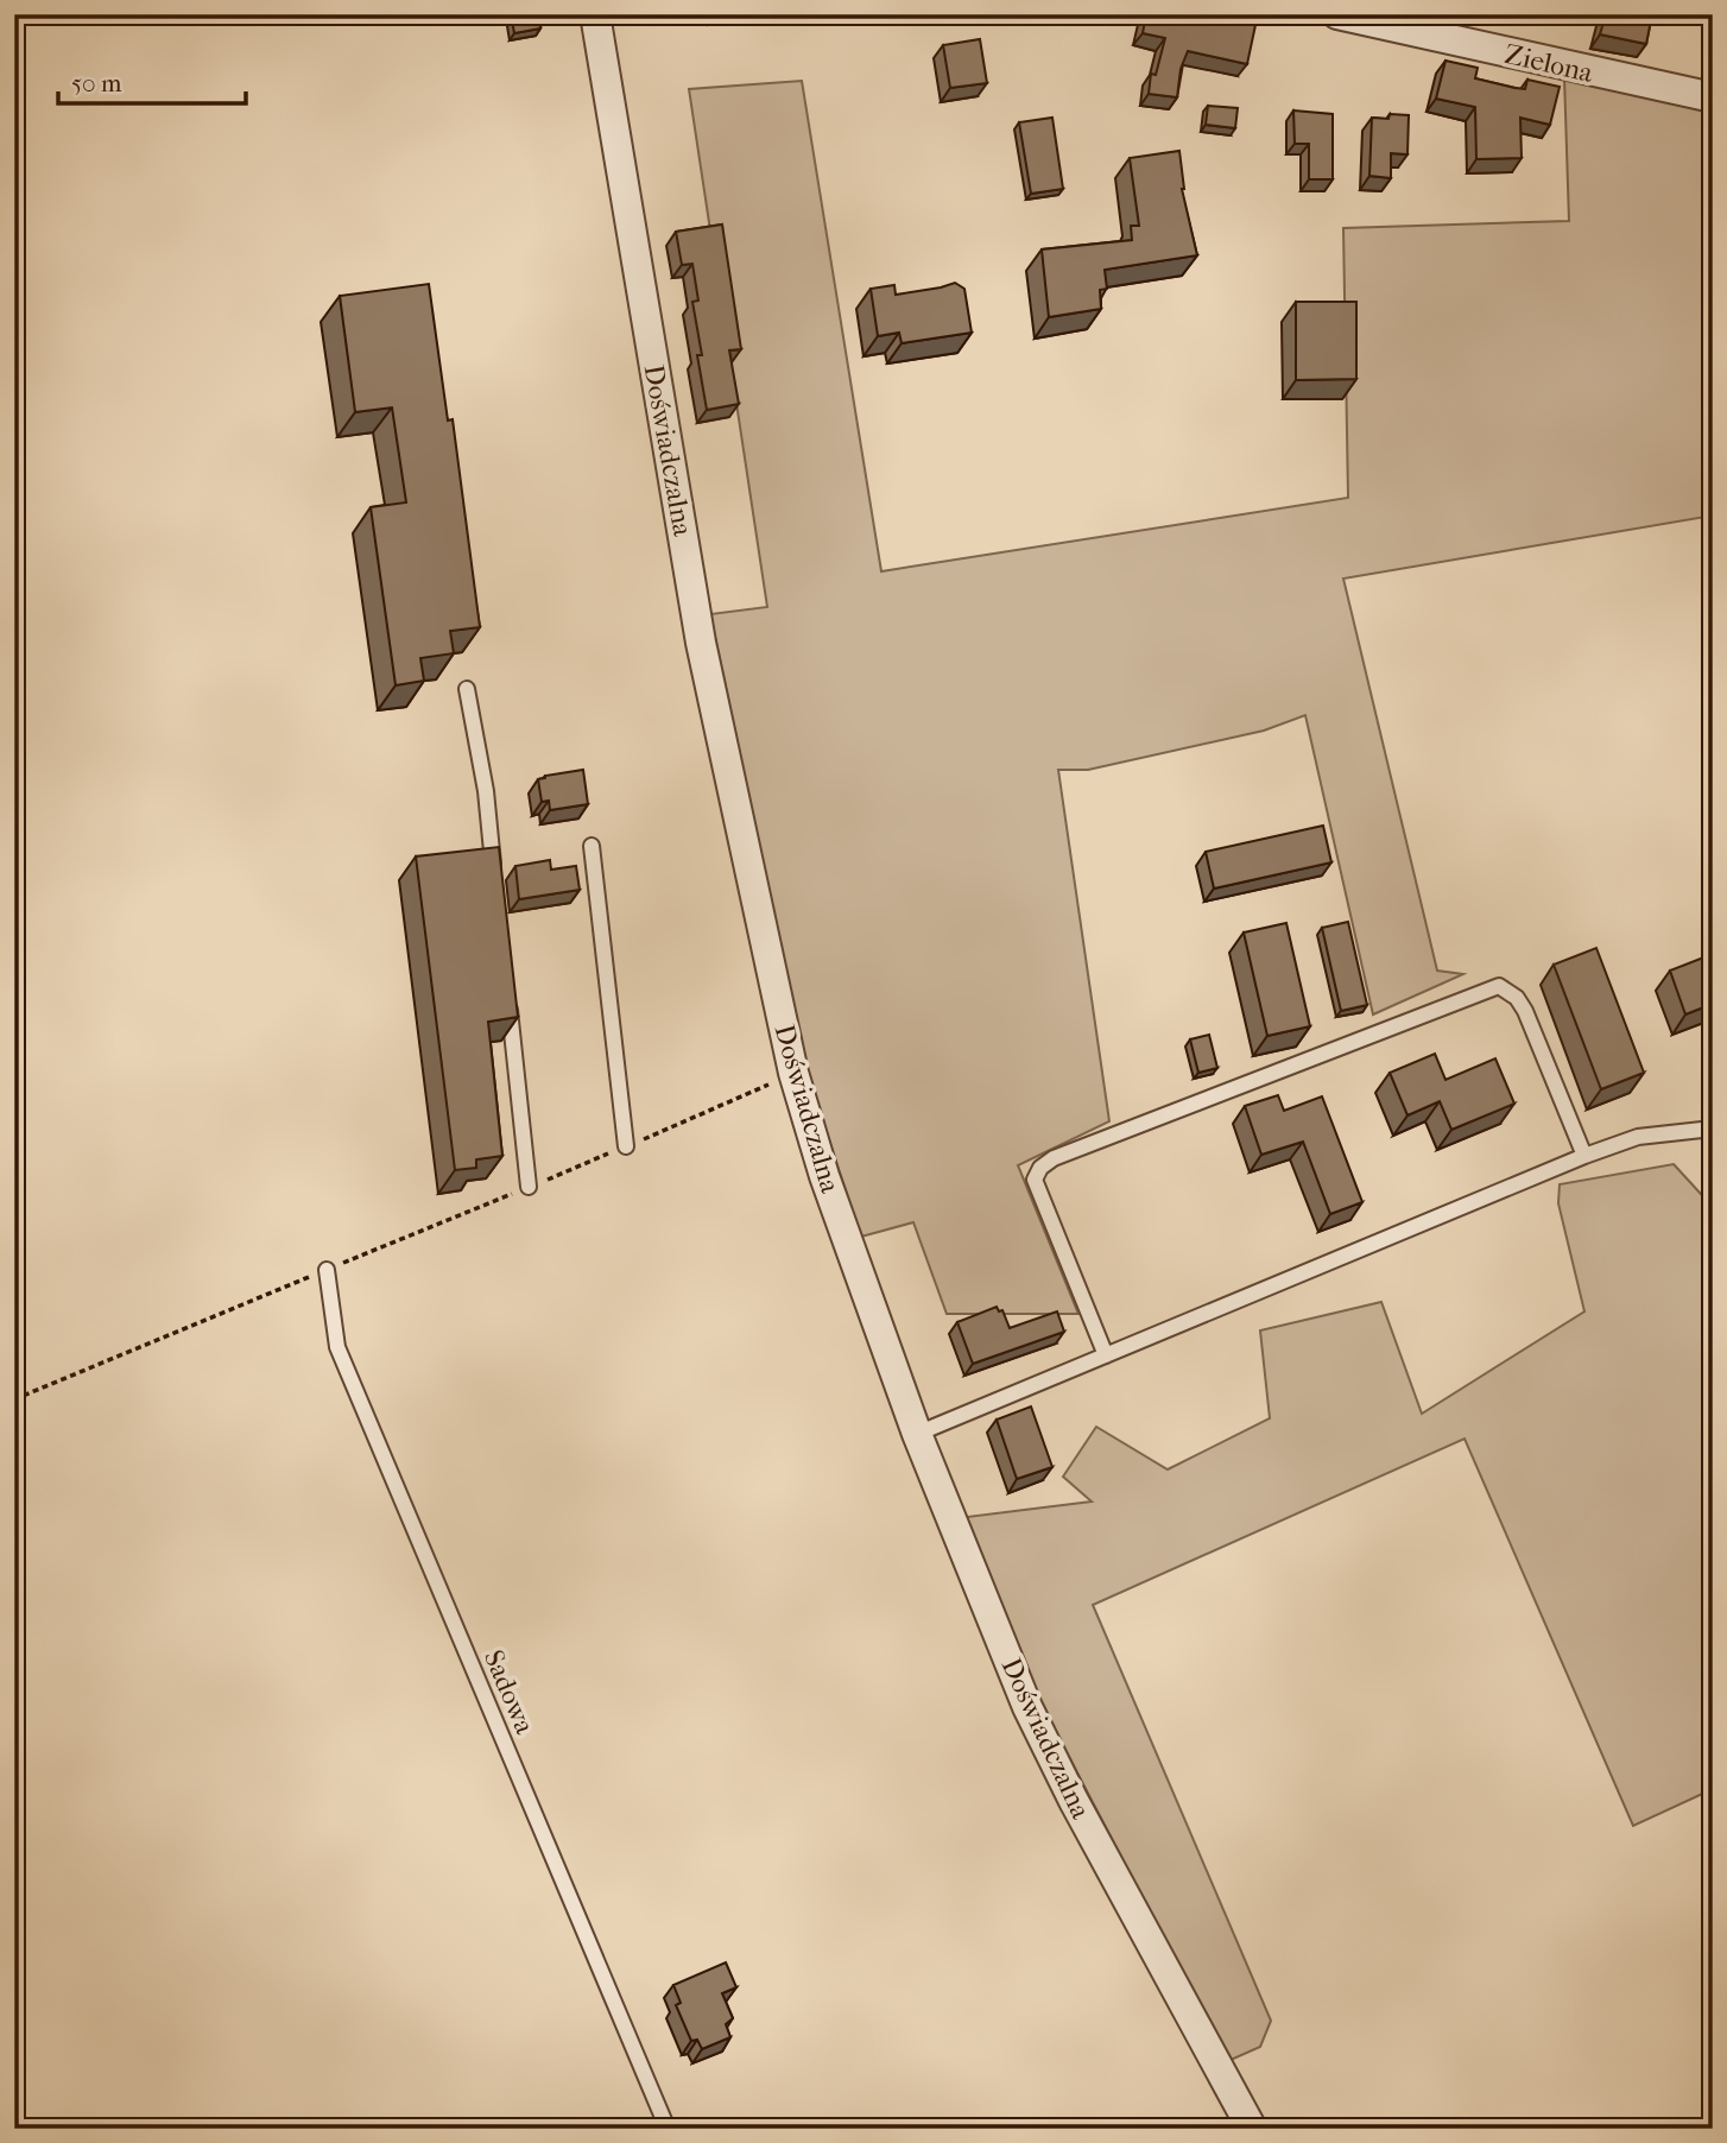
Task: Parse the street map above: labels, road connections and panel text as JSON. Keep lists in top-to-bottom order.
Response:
{
  "streets": {
    "street": ["Zielona", "Doświadczalna"],
    "lane": ["Sadowa"]
  },
  "scale_bar": "50 m"
}
